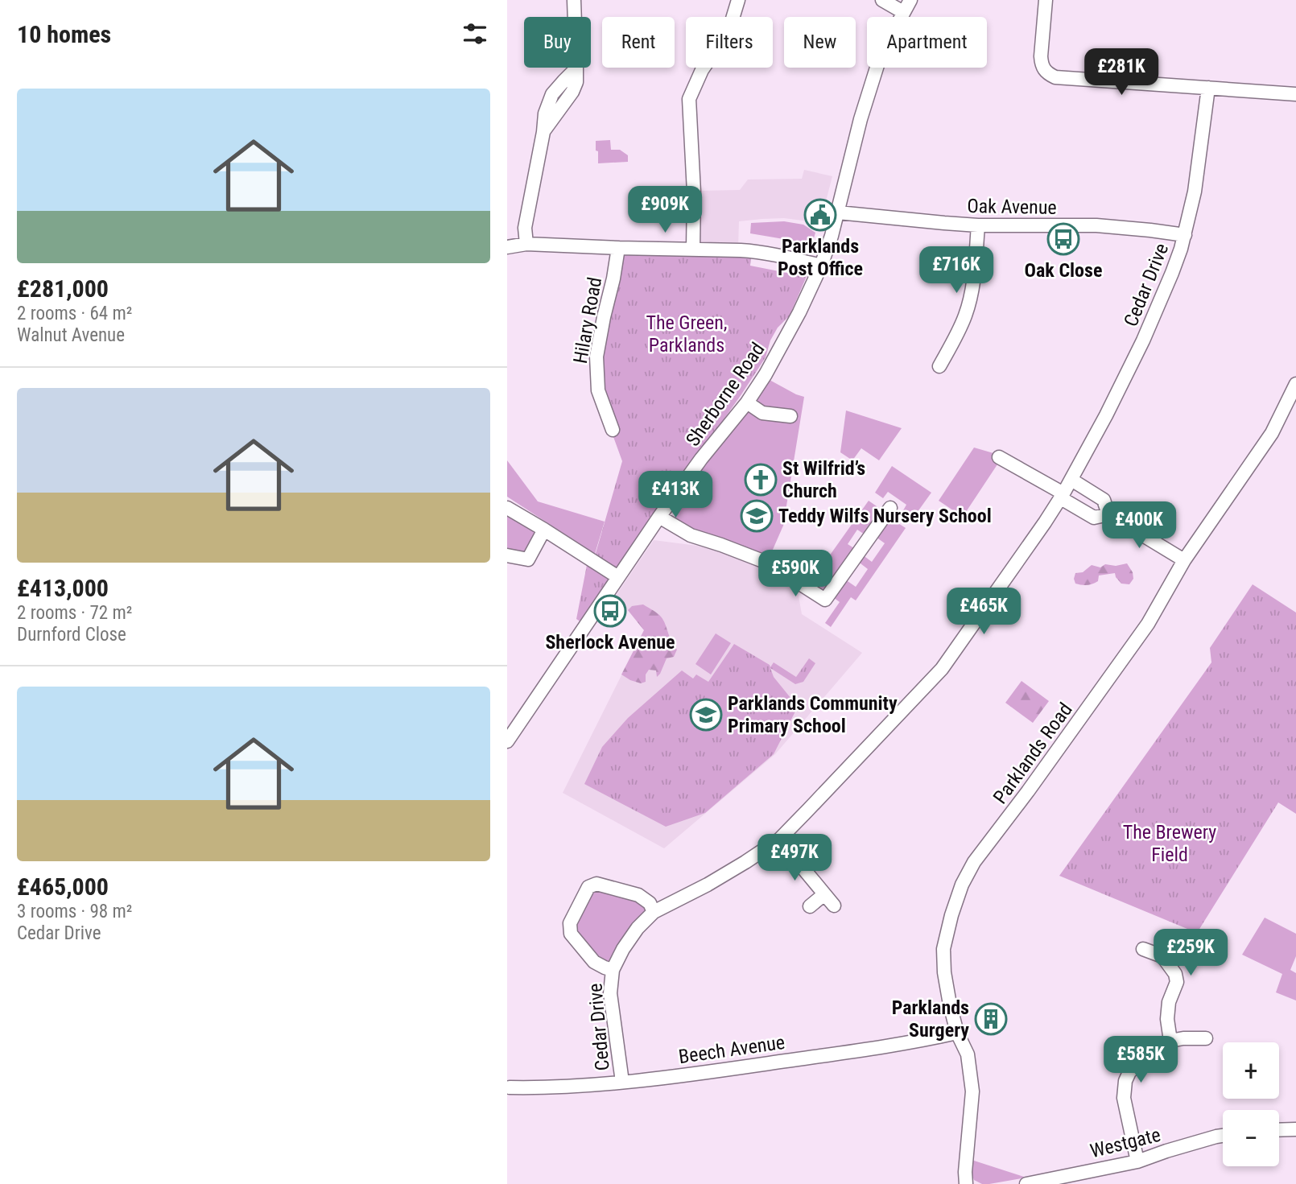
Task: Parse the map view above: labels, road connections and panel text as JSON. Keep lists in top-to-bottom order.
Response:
{
  "streets": {
    "street": [
      "Oak Avenue",
      "Cedar Drive",
      "Hilary Road",
      "Sherborne Road",
      "Parklands Road",
      "Beech Avenue",
      "Westgate"
    ]
  },
  "crossings": [
    ["Oak Avenue", "Cedar Drive"],
    ["Oak Avenue", "Sherborne Road"],
    ["Cedar Drive", "Beech Avenue"],
    ["Parklands Road", "Beech Avenue"]
  ],
  "parks": ["The Green, Parklands", "The Brewery Field"],
  "places": {
    "public building": ["Parklands Post Office"],
    "bus stop": ["Oak Close", "Sherlock Avenue"],
    "church": ["St Wilfrid’s Church"],
    "school or university": ["Teddy Wilfs Nursery School", "Parklands Community Primary School"],
    "building": ["Parklands Surgery"]
  },
  "page": {
    "heading": "10 homes",
    "chip": [
      "Buy",
      "Rent",
      "Filters",
      "New",
      "Apartment"
    ],
    "price": [
      "£281K",
      "£909K",
      "£716K",
      "£413K",
      "£400K",
      "£590K",
      "£465K",
      "£497K",
      "£259K",
      "£585K"
    ],
    "list": [
      {
        "name": "£281,000",
        "note": "2 rooms · 64 m² · Walnut Avenue"
      },
      {
        "name": "£413,000",
        "note": "2 rooms · 72 m² · Durnford Close"
      },
      {
        "name": "£465,000",
        "note": "3 rooms · 98 m² · Cedar Drive"
      }
    ],
    "map_buttons": ["+", "−"]
  }
}
